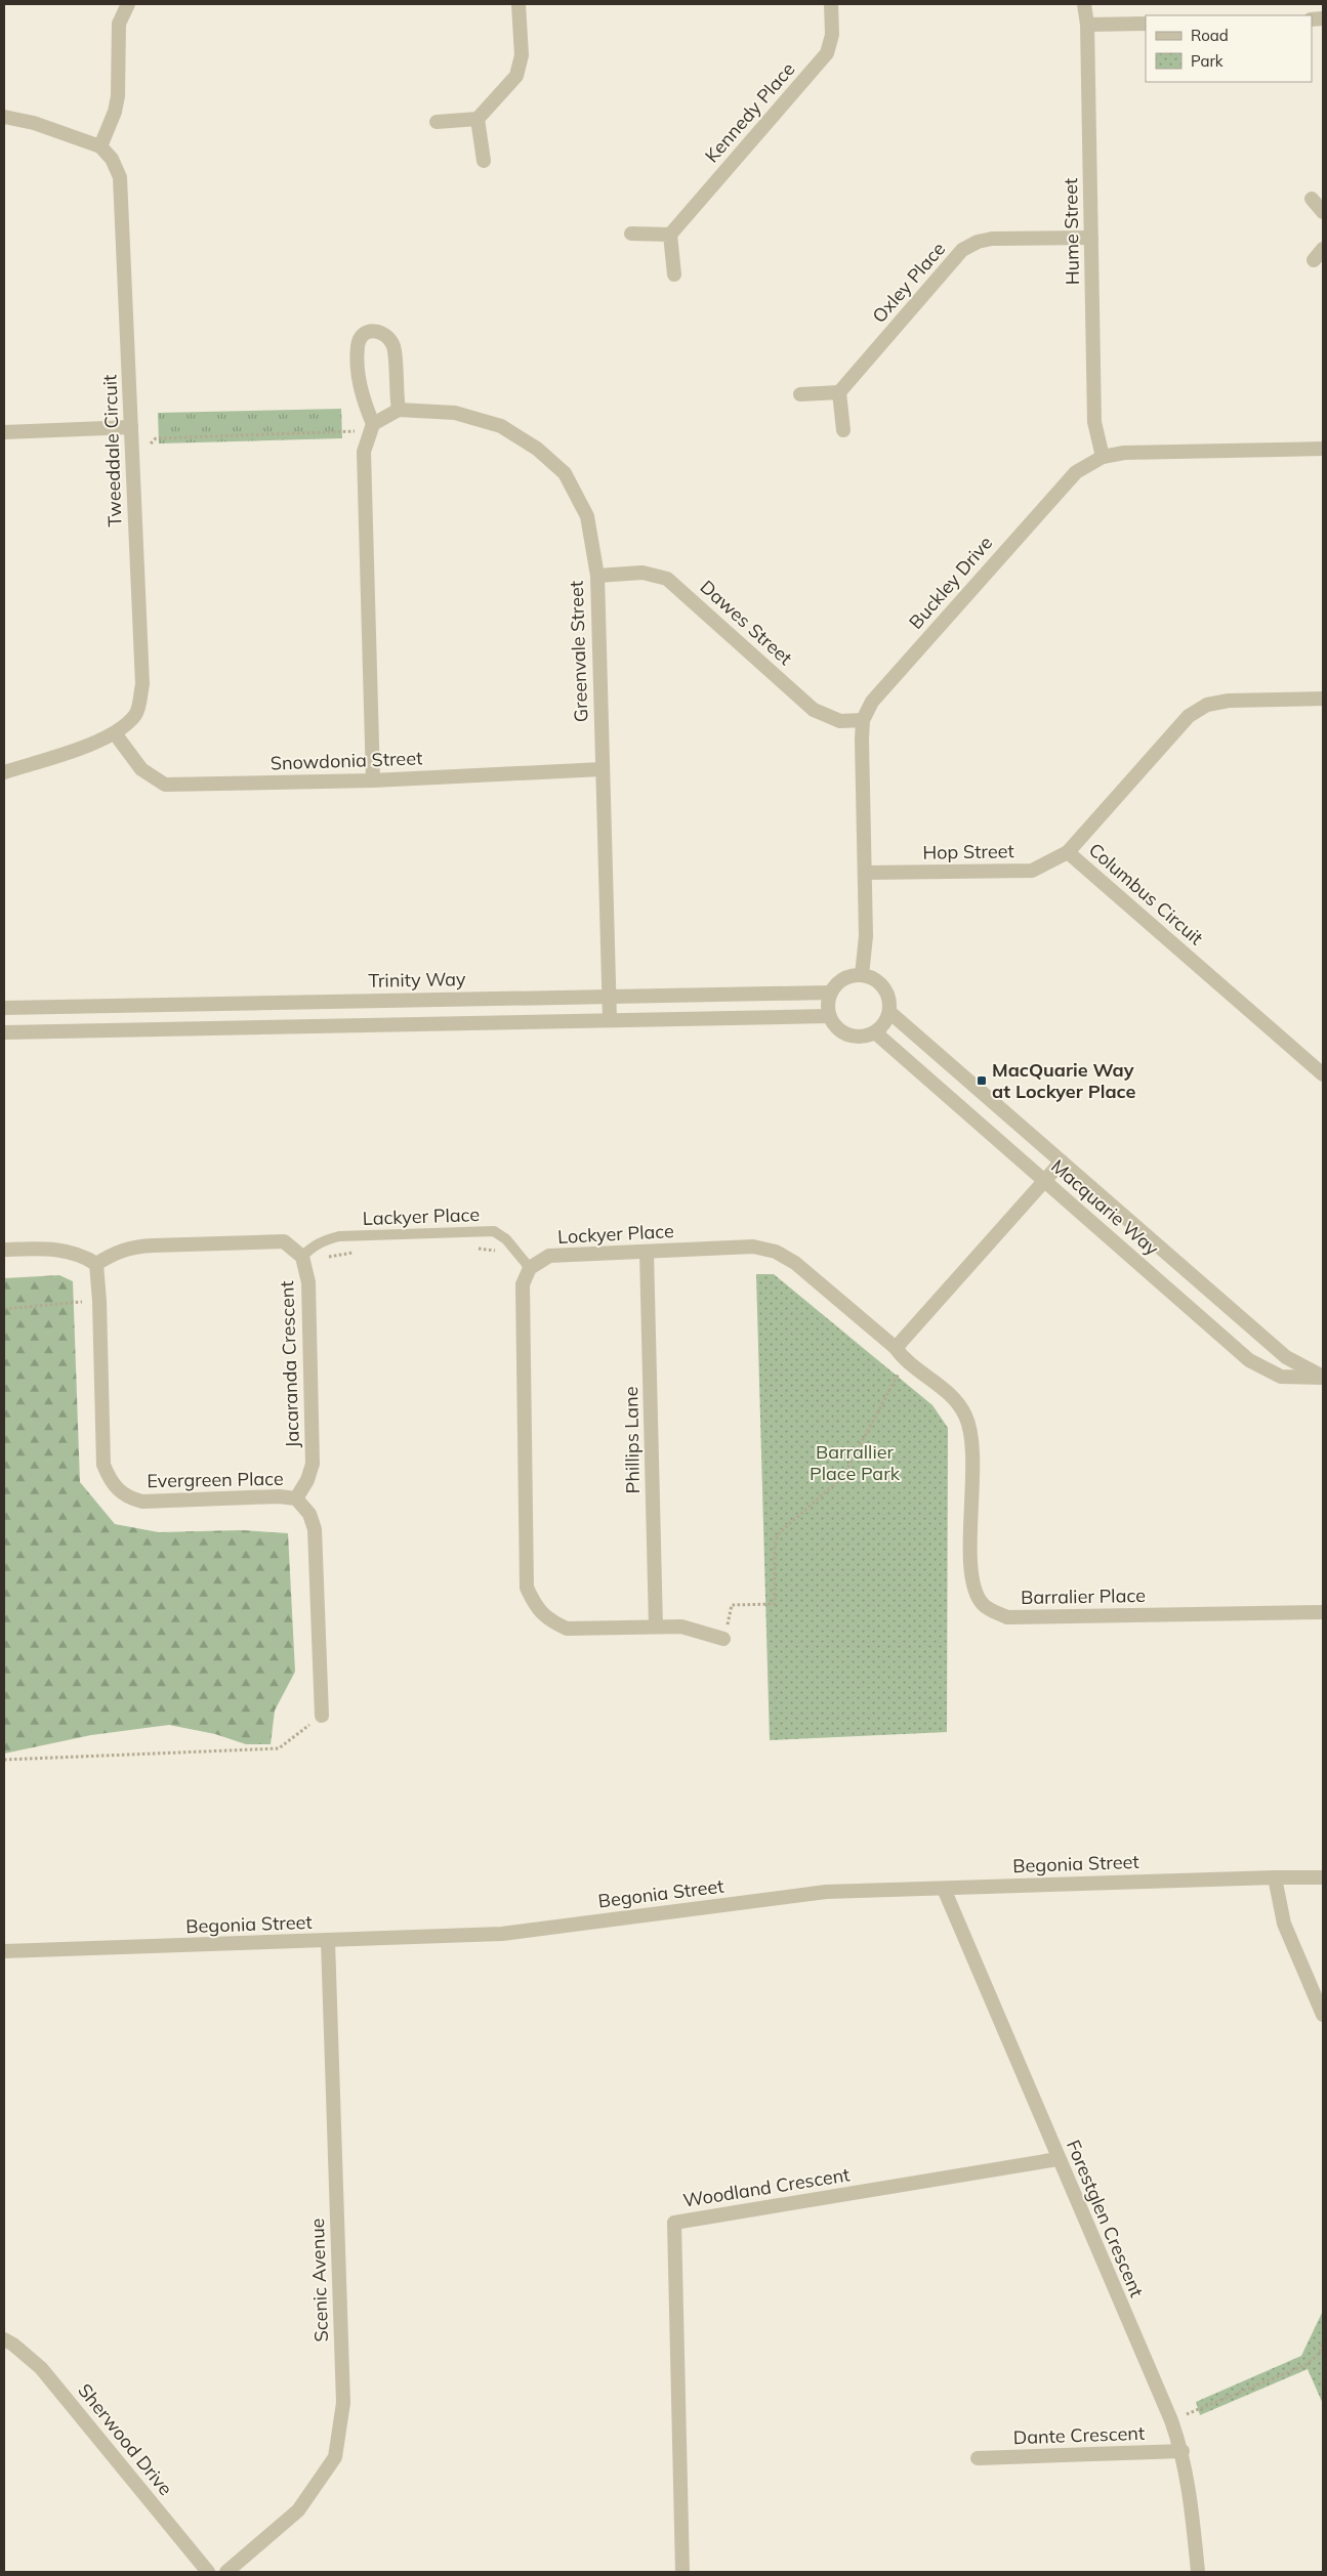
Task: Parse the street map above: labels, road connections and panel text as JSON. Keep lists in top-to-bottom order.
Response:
{
  "streets": {
    "street": [
      "Kennedy Place",
      "Hume Street",
      "Oxley Place",
      "Tweeddale Circuit",
      "Buckley Drive",
      "Dawes Street",
      "Greenvale Street",
      "Snowdonia Street",
      "Hop Street",
      "Columbus Circuit",
      "Trinity Way",
      "Macquarie Way",
      "Lockyer Place",
      "Jacaranda Crescent",
      "Phillips Lane",
      "Evergreen Place",
      "Barralier Place",
      "Begonia Street",
      "Woodland Crescent",
      "Forestglen Crescent",
      "Scenic Avenue",
      "Dante Crescent",
      "Sherwood Drive"
    ],
    "lane": ["Lackyer Place"]
  },
  "crossings": [
    ["Hume Street", "Oxley Place"],
    ["Hume Street", "Buckley Drive"],
    ["Tweeddale Circuit", "Snowdonia Street"],
    ["Buckley Drive", "Dawes Street"],
    ["Dawes Street", "Greenvale Street"],
    ["Greenvale Street", "Snowdonia Street"],
    ["Greenvale Street", "Trinity Way"],
    ["Hop Street", "Columbus Circuit"],
    ["Trinity Way", "Macquarie Way"],
    ["Lackyer Place", "Lockyer Place"],
    ["Lackyer Place", "Jacaranda Crescent"],
    ["Lockyer Place", "Phillips Lane"],
    ["Lockyer Place", "Barralier Place"],
    ["Jacaranda Crescent", "Evergreen Place"],
    ["Begonia Street", "Forestglen Crescent"],
    ["Begonia Street", "Scenic Avenue"],
    ["Woodland Crescent", "Forestglen Crescent"],
    ["Forestglen Crescent", "Dante Crescent"]
  ],
  "parks": ["Barrallier Place Park"],
  "places": {
    "transit": ["MacQuarie Way at Lockyer Place"]
  },
  "legend": ["Road", "Park"]
}
